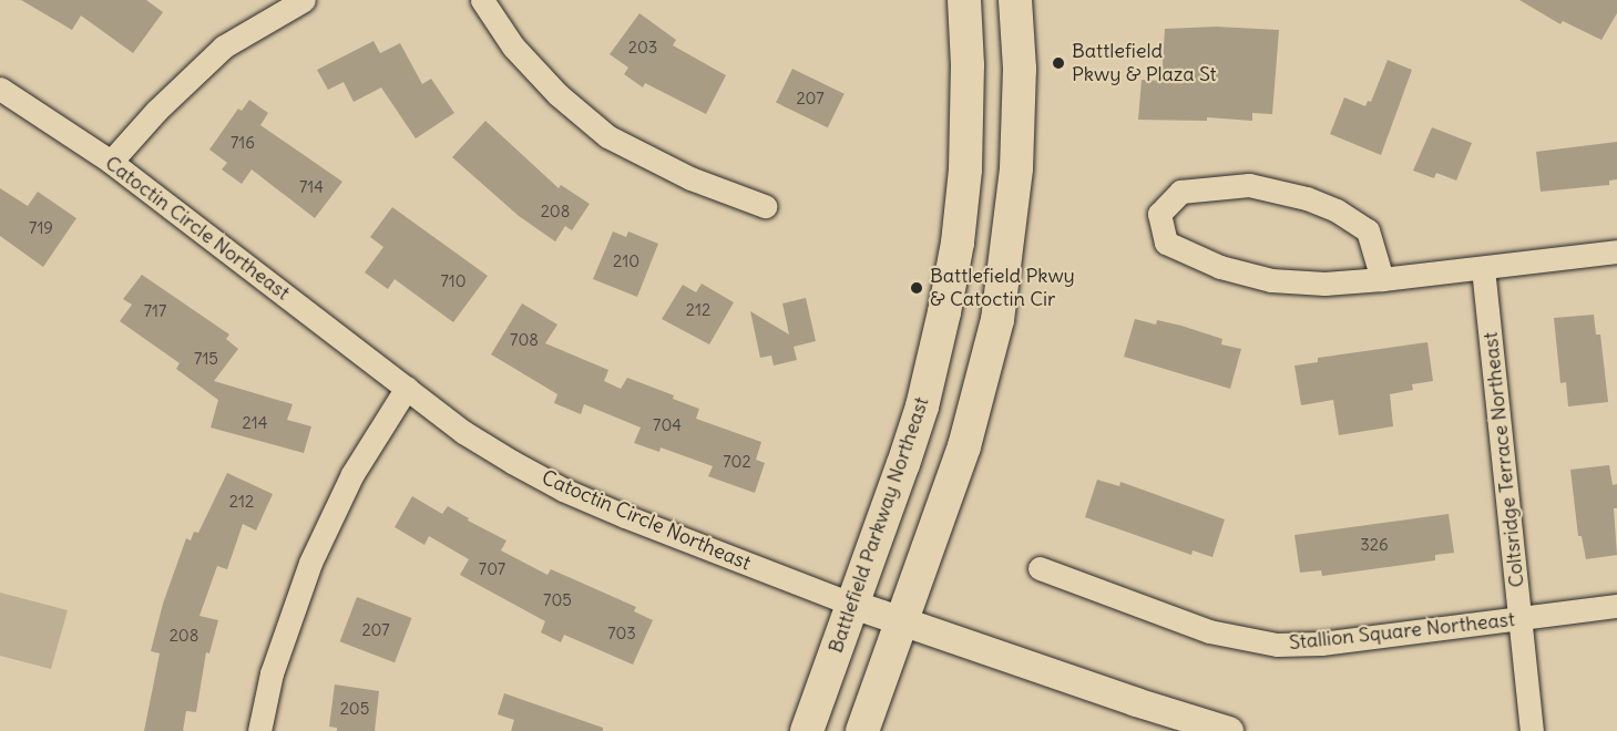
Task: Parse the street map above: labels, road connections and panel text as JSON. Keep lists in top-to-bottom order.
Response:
{
  "streets": {
    "main road": ["Battlefield Parkway Northeast"],
    "street": ["Catoctin Circle Northeast", "Coltsridge Terrace Northeast", "Stallion Square Northeast"]
  },
  "crossings": [
    ["Catoctin Circle Northeast", "Battlefield Parkway Northeast"],
    ["Coltsridge Terrace Northeast", "Stallion Square Northeast"]
  ],
  "places": ["Battlefield Pkwy & Plaza St", "Battlefield Pkwy & Catoctin Cir"],
  "house_numbers": [
    "203",
    "207",
    "716",
    "714",
    "208",
    "719",
    "210",
    "710",
    "212",
    "717",
    "708",
    "715",
    "214",
    "704",
    "702",
    "212",
    "326",
    "707",
    "705",
    "207",
    "703",
    "208",
    "205"
  ]
}
